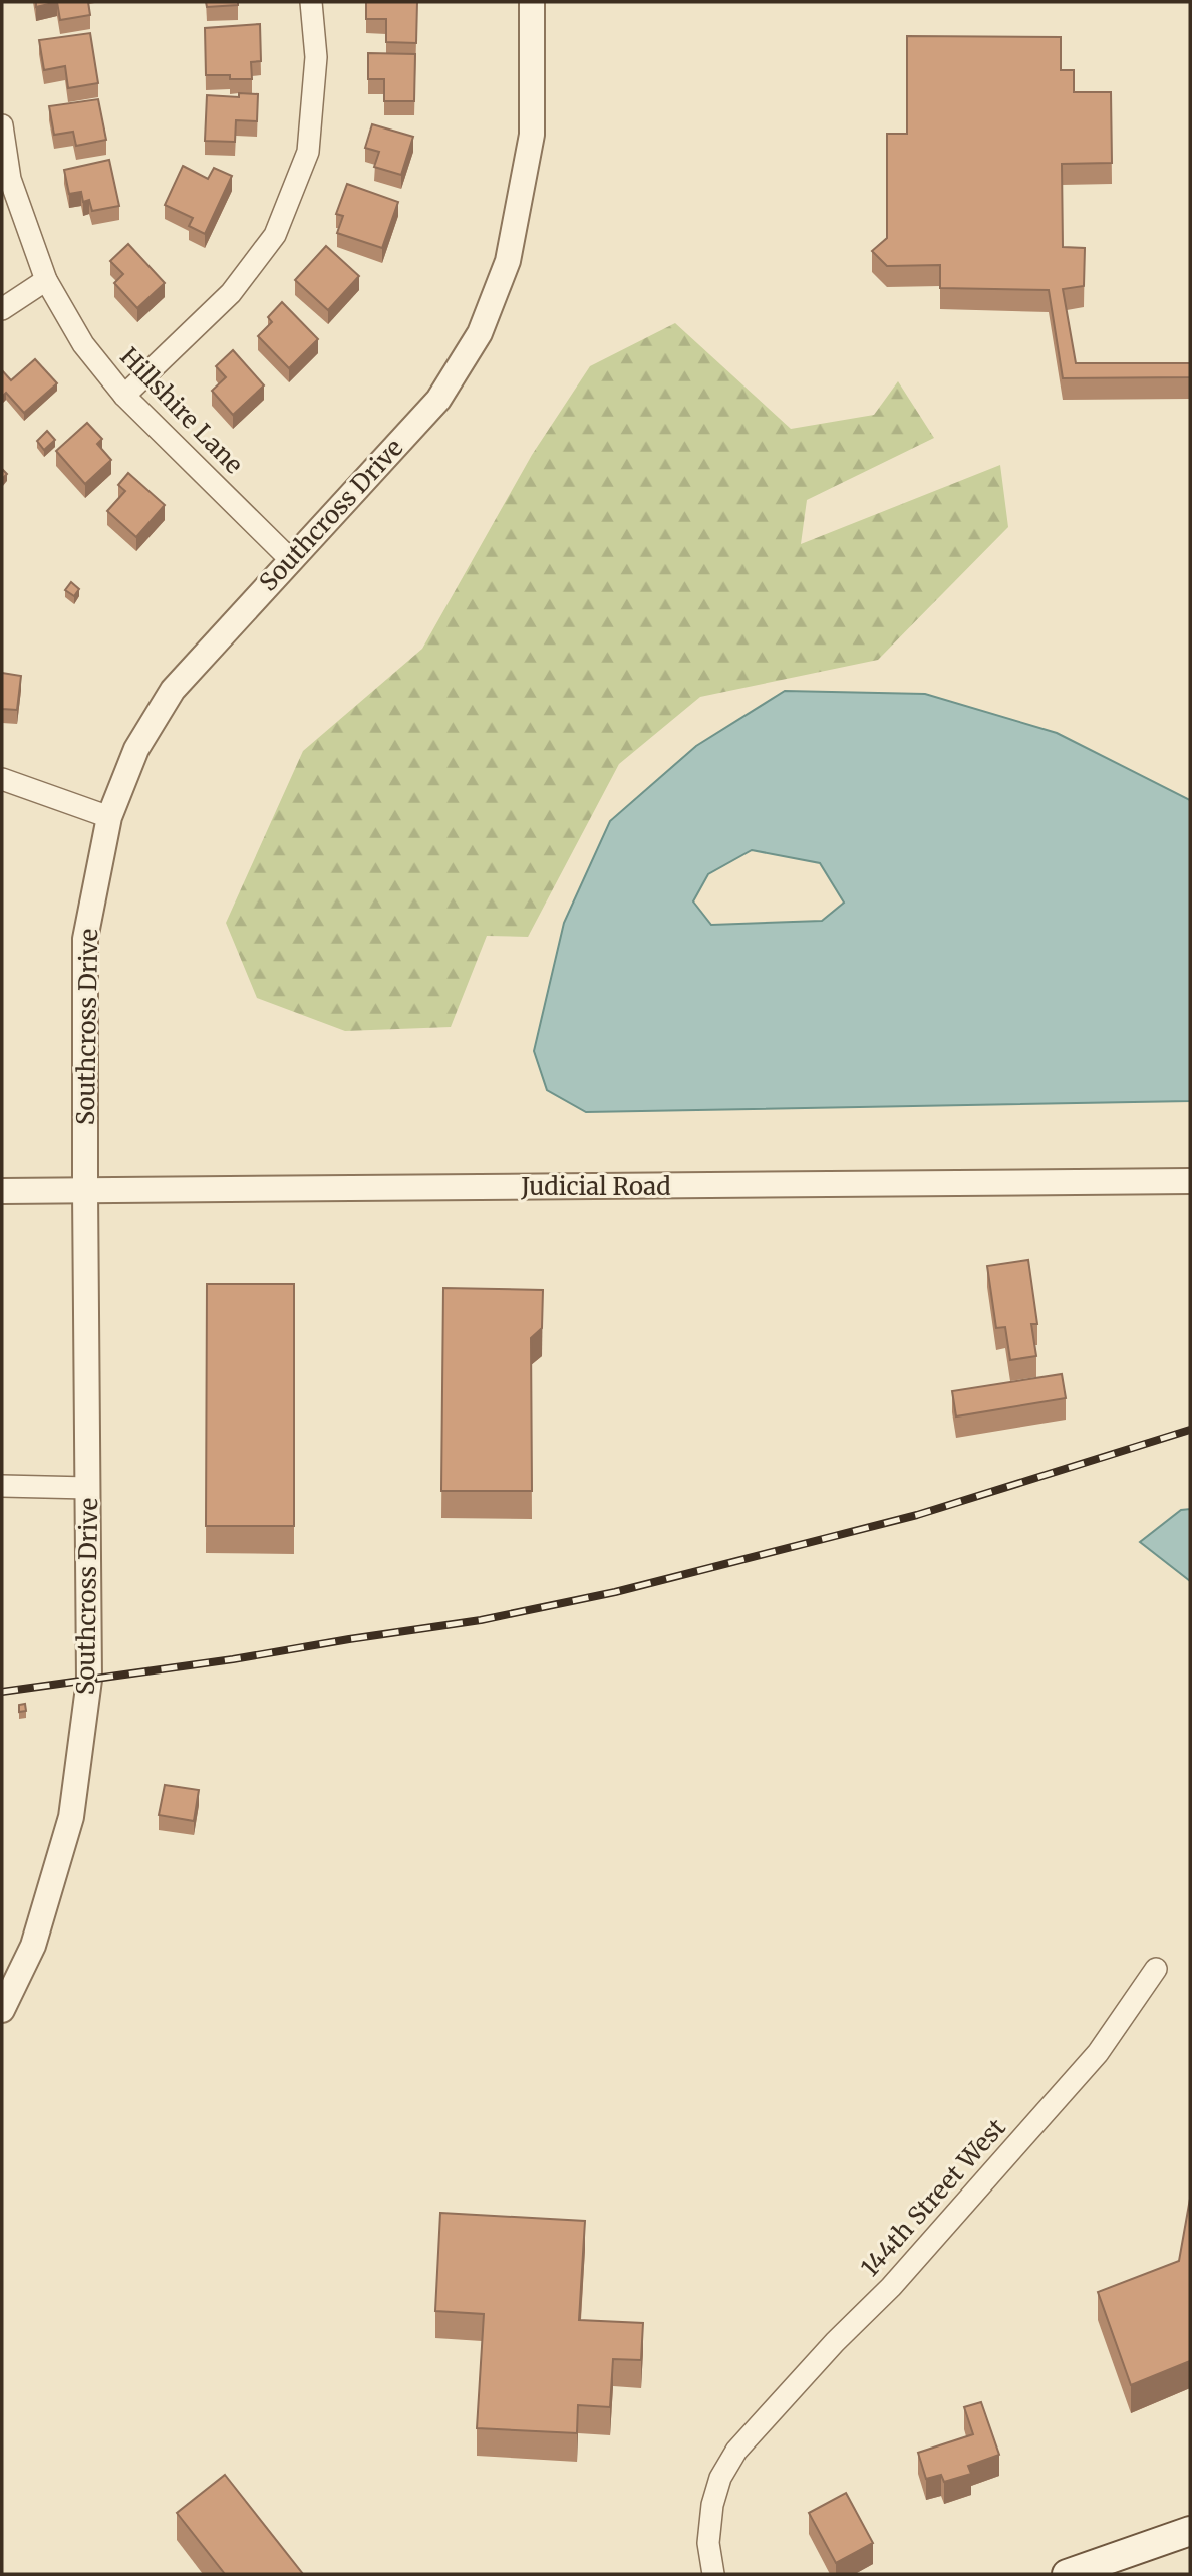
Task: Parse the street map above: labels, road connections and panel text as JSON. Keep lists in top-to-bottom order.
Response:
{
  "streets": {
    "street": [
      "Hillshire Lane",
      "Southcross Drive",
      "Judicial Road",
      "144th Street West"
    ]
  },
  "crossings": [
    ["Hillshire Lane", "Southcross Drive"],
    ["Southcross Drive", "Judicial Road"]
  ]
}
